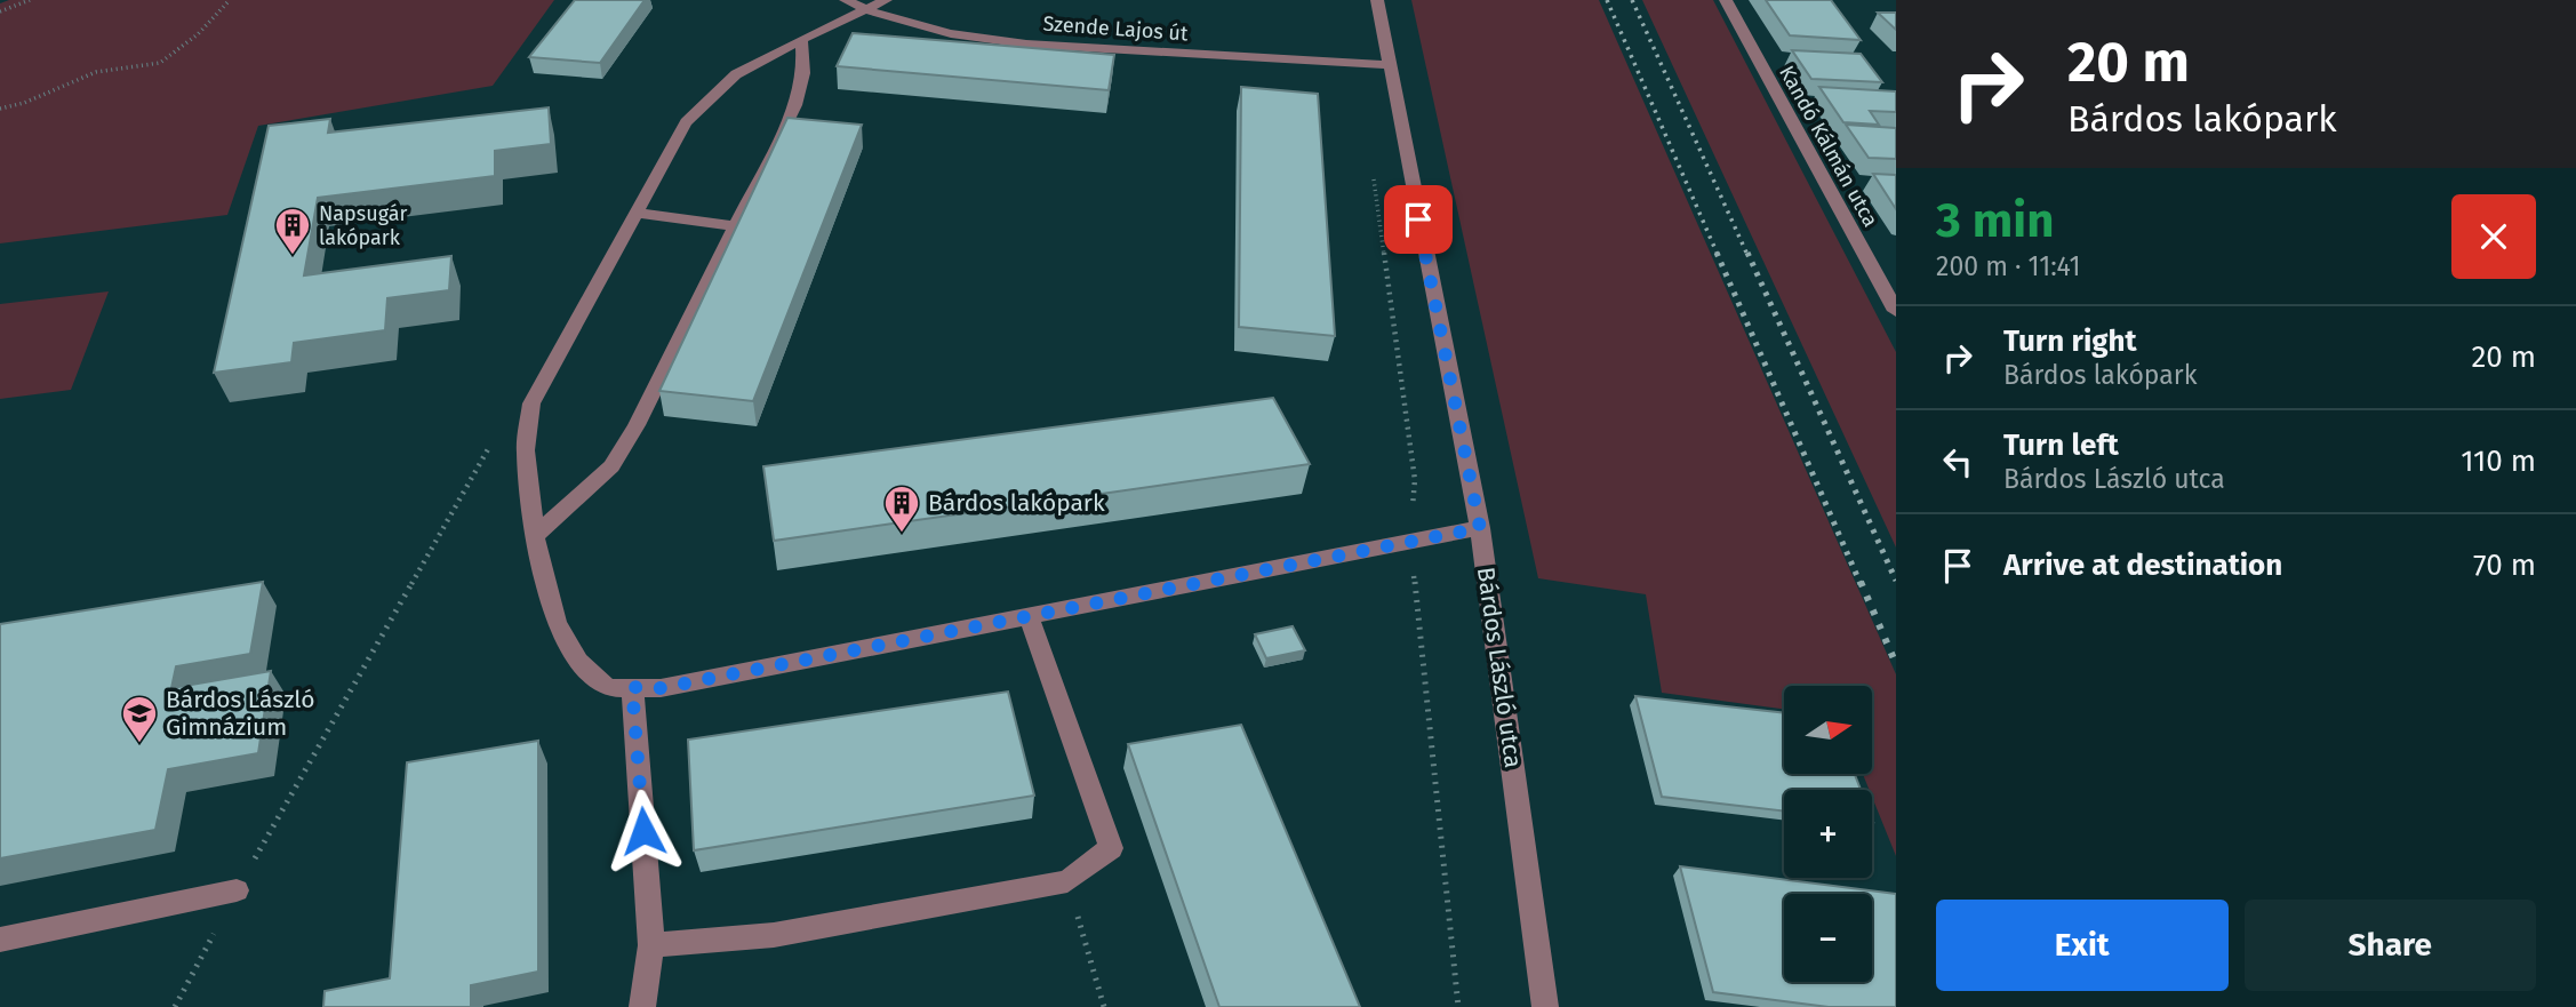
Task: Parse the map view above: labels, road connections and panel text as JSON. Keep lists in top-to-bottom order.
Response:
{
  "streets": {
    "street": ["Szende Lajos út", "Kandó Kálmán utca", "Bárdos László utca"]
  },
  "crossings": [
    ["Szende Lajos út", "Bárdos László utca"]
  ],
  "places": {
    "building": ["Napsugár lakópark", "Bárdos lakópark"],
    "school or university": ["Bárdos László Gimnázium"]
  },
  "north": "right",
  "page": {
    "turn": ["20 m", "Bárdos lakópark"],
    "heading": ["3 min", "200 m · 11:41"],
    "list": [
      {
        "name": "Turn right",
        "note": "Bárdos lakópark",
        "value": "20 m"
      },
      {
        "name": "Turn left",
        "note": "Bárdos László utca",
        "value": "110 m"
      },
      {
        "name": "Arrive at destination",
        "value": "70 m"
      }
    ],
    "map_buttons": ["+", "−"],
    "buttons": ["Exit", "Share"]
  }
}
